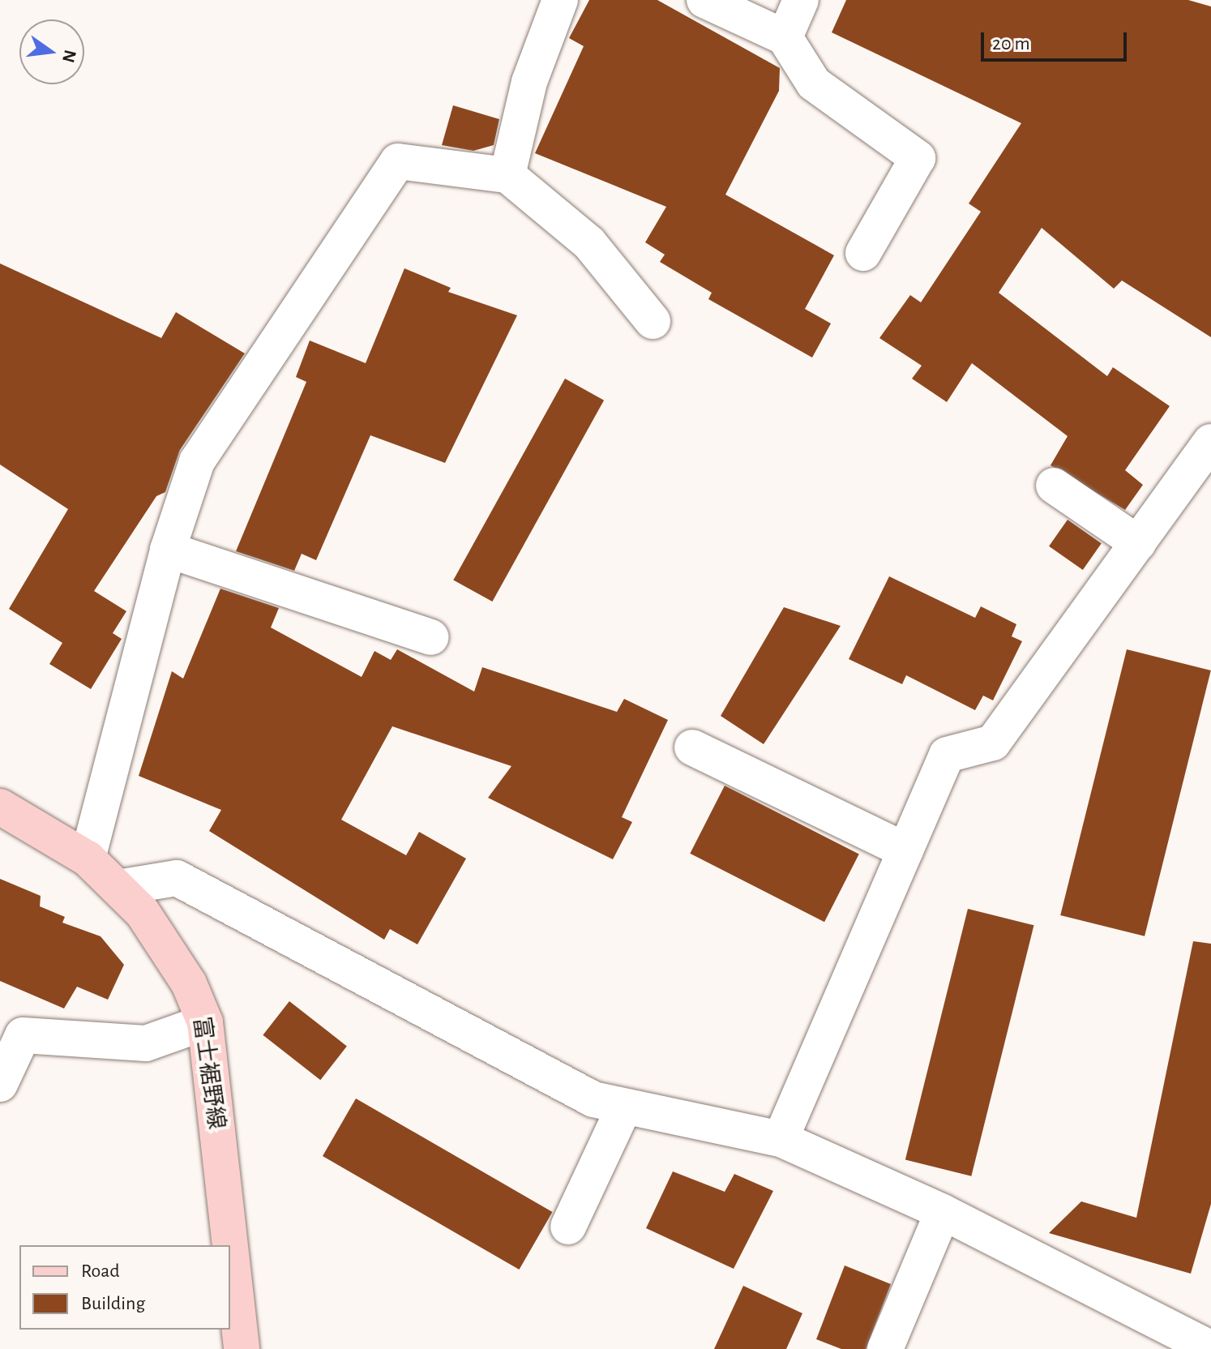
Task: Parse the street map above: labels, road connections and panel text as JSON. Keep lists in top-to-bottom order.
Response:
{
  "streets": {
    "main road": ["富士裾野線"]
  },
  "legend": ["Road", "Building"],
  "scale_bar": "20 m",
  "north": "right"
}
